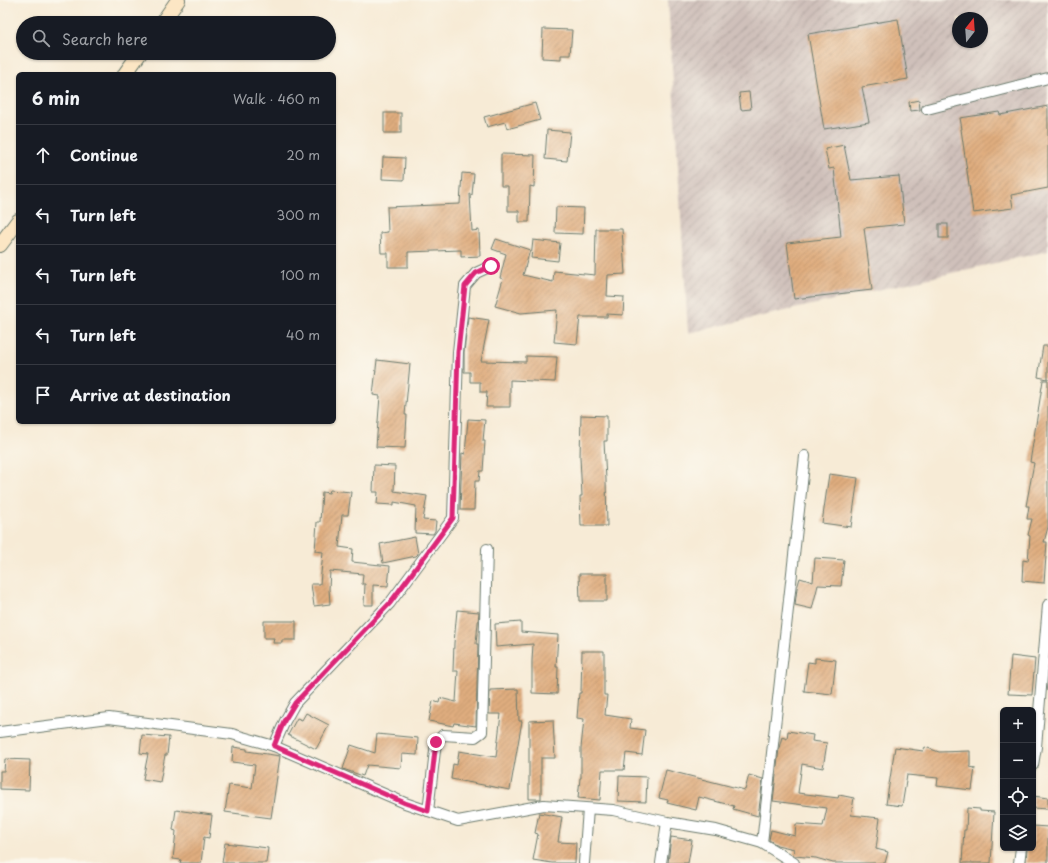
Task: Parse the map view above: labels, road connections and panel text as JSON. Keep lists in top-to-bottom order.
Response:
{
  "north": "top",
  "page": {
    "search": "Search here",
    "heading": ["6 min", "Walk · 460 m"],
    "list": [
      ["Continue", "20 m"],
      ["Turn left", "300 m"],
      ["Turn left", "100 m"],
      ["Turn left", "40 m"],
      "Arrive at destination"
    ],
    "map_buttons": ["+", "−"]
  }
}
